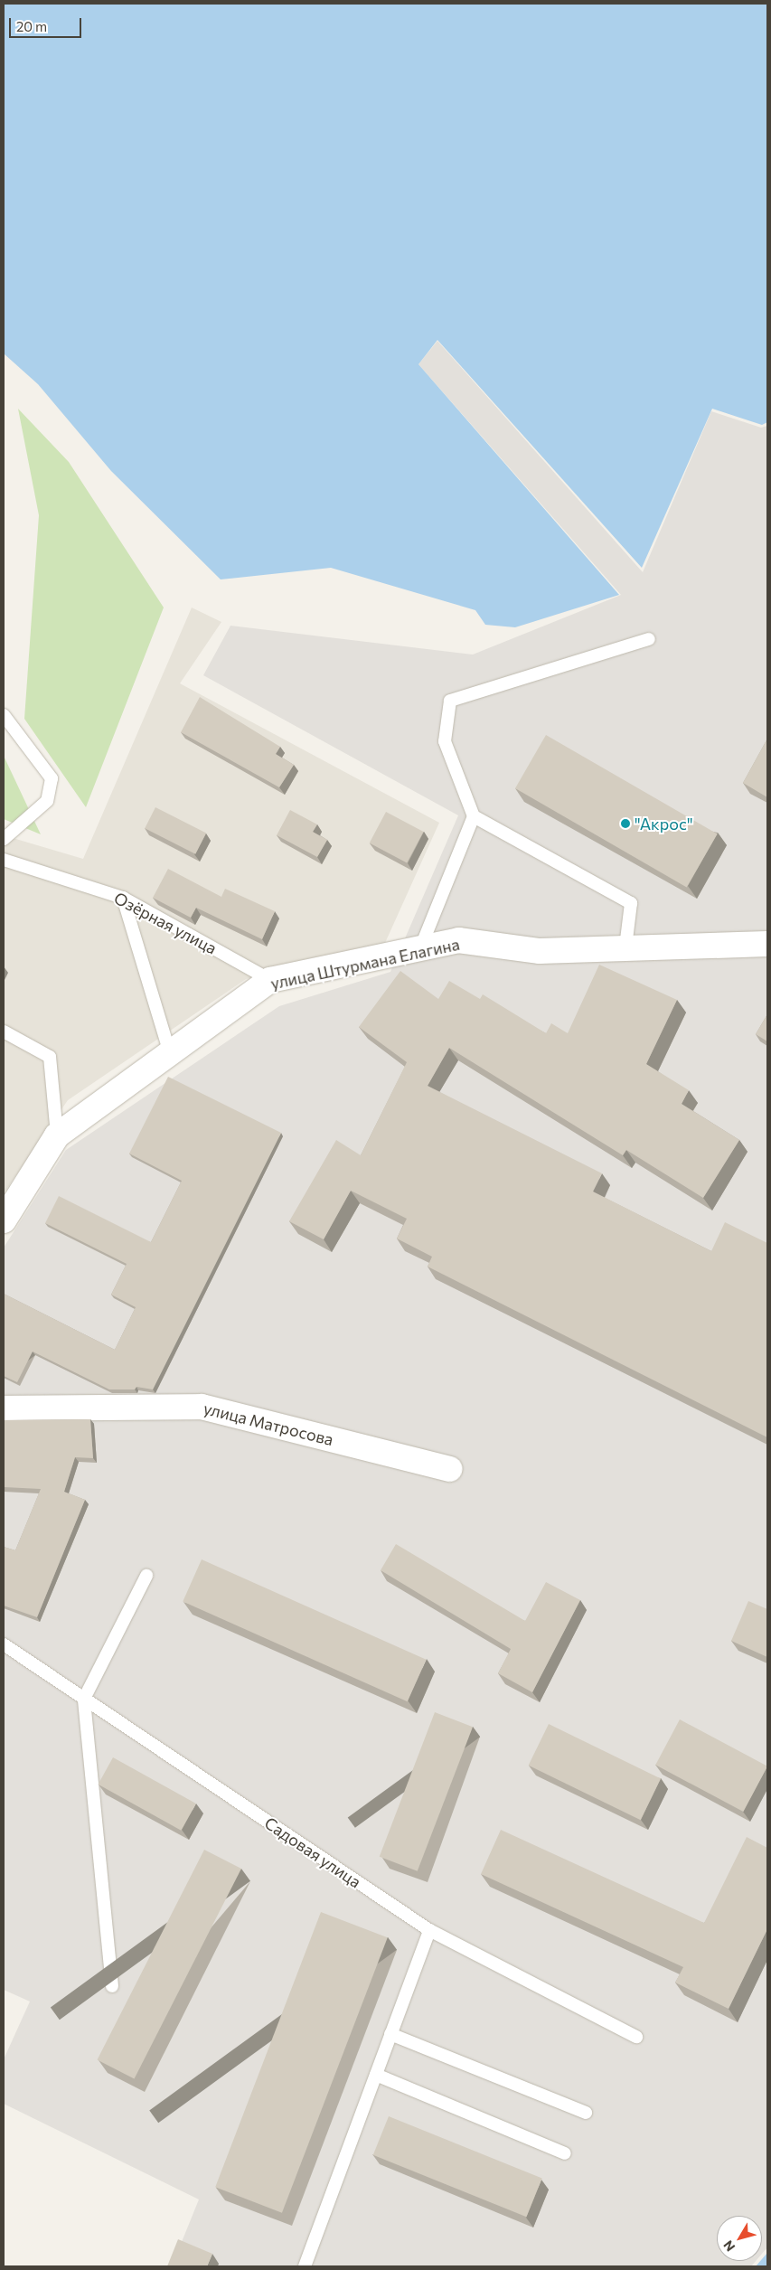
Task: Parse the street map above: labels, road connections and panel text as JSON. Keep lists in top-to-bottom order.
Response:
{
  "streets": {
    "street": ["улица Штурмана Елагина", "улица Матросова"],
    "lane": ["Озёрная улица", "Садовая улица"]
  },
  "crossings": [
    ["Озёрная улица", "улица Штурмана Елагина"]
  ],
  "places": ["\"Акрос\""],
  "scale_bar": "20 m",
  "north": "bottom left"
}
